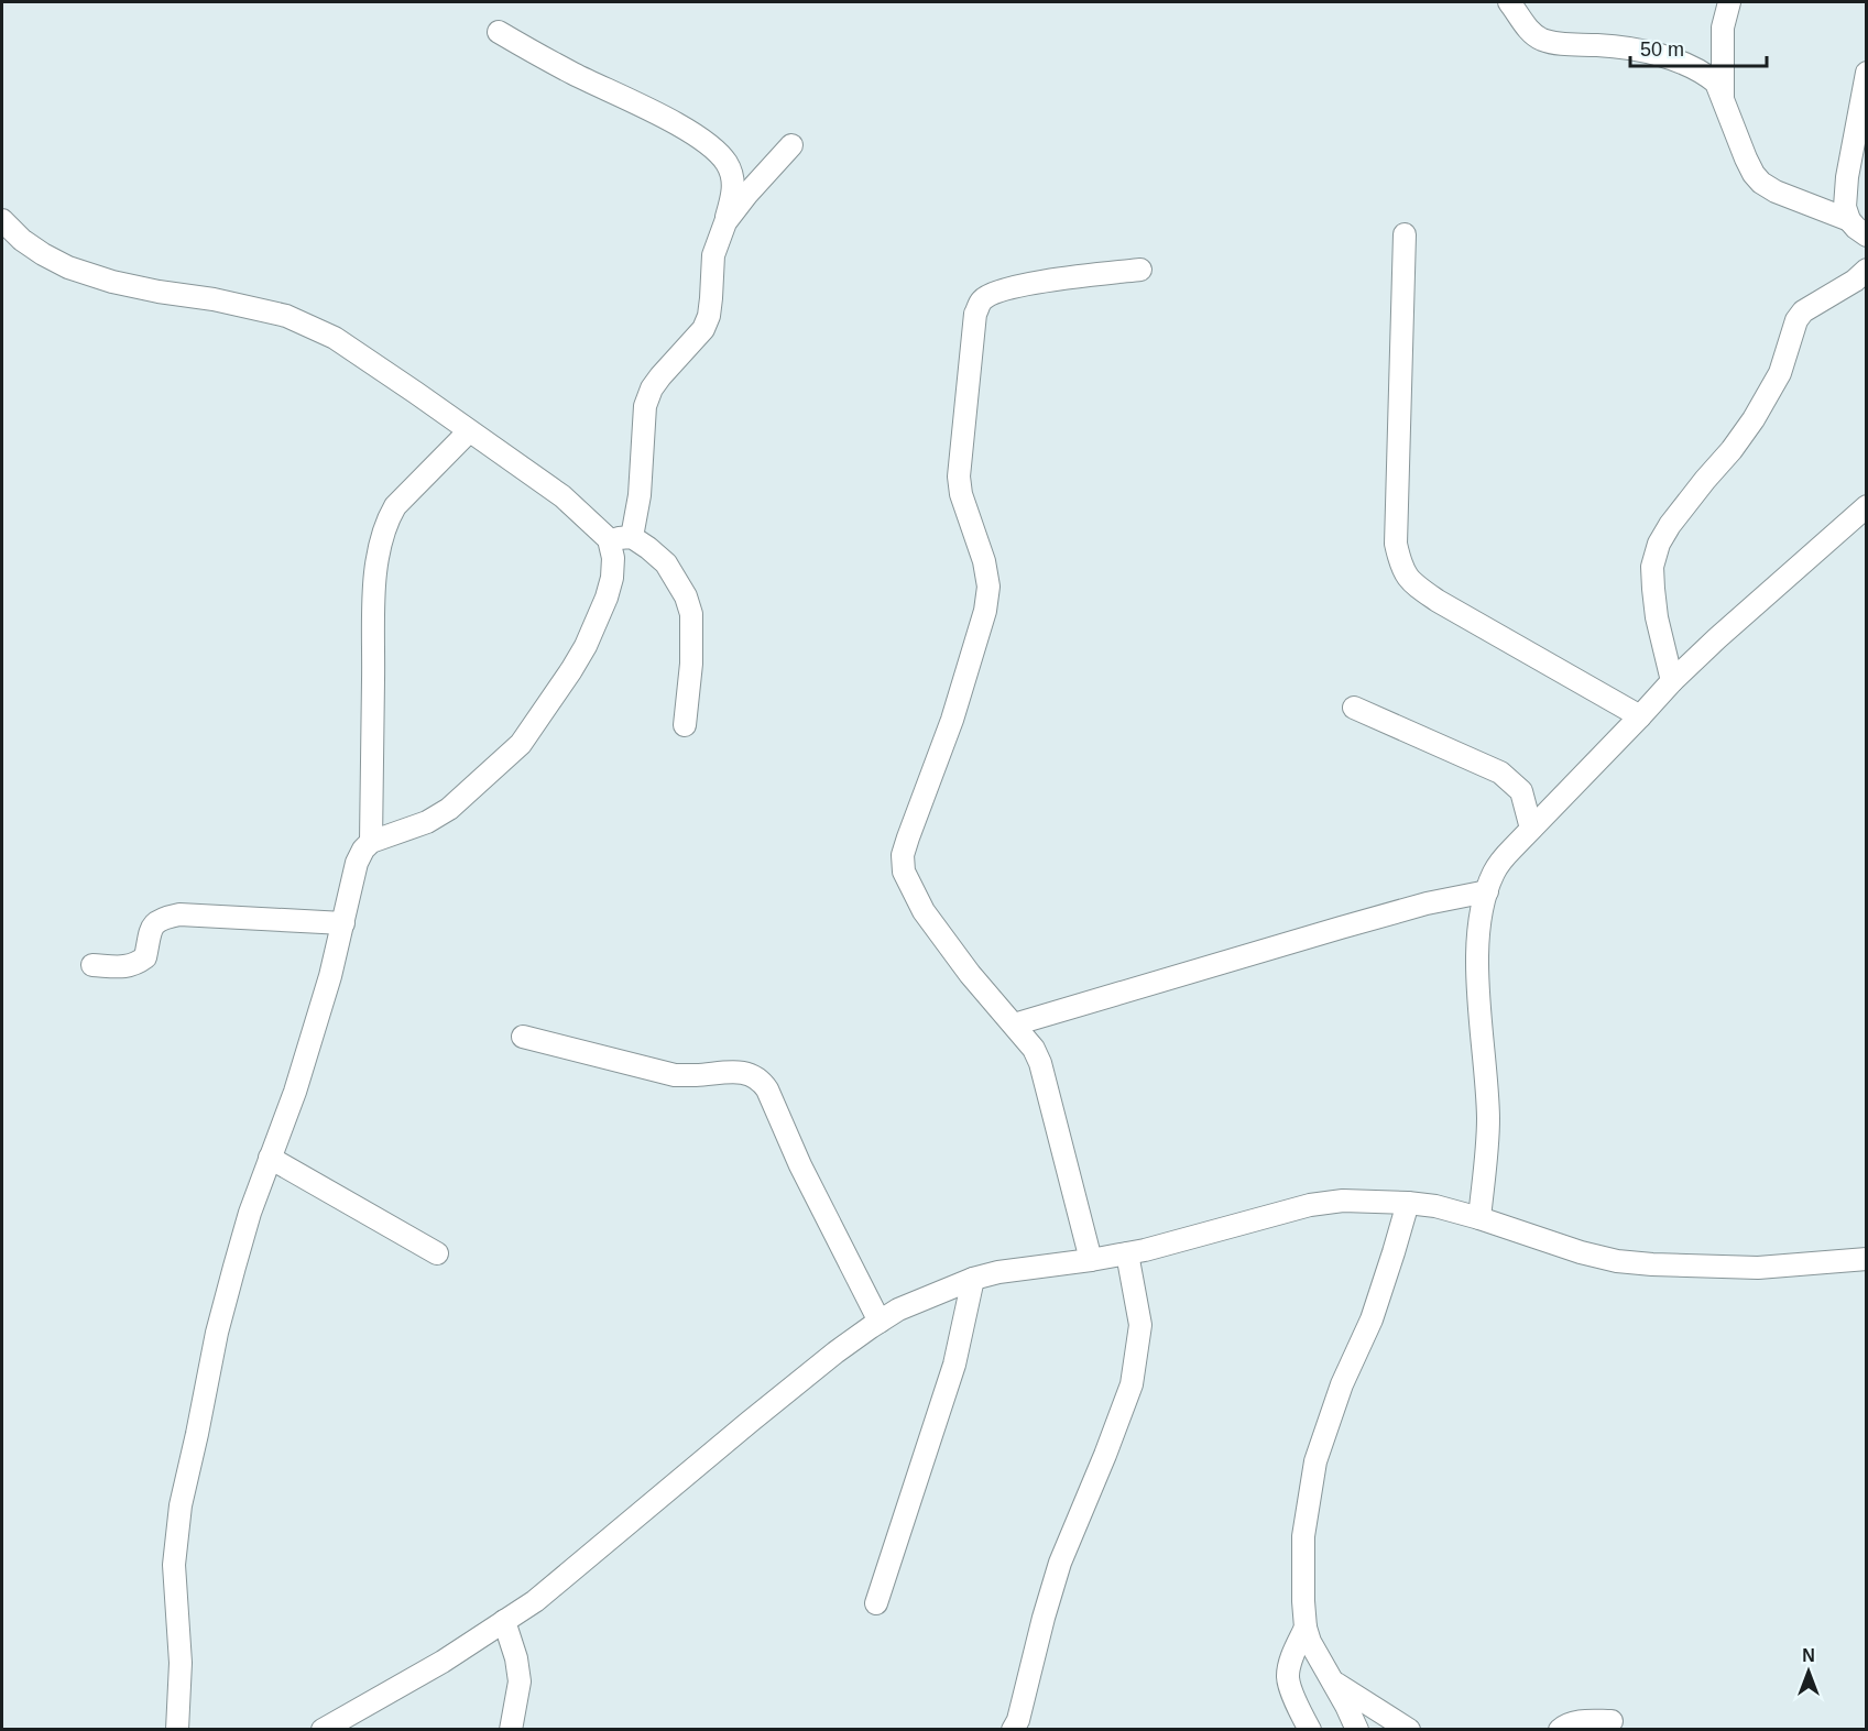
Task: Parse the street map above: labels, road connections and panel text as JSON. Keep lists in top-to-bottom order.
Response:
{
  "scale_bar": "50 m",
  "north": "top"
}
